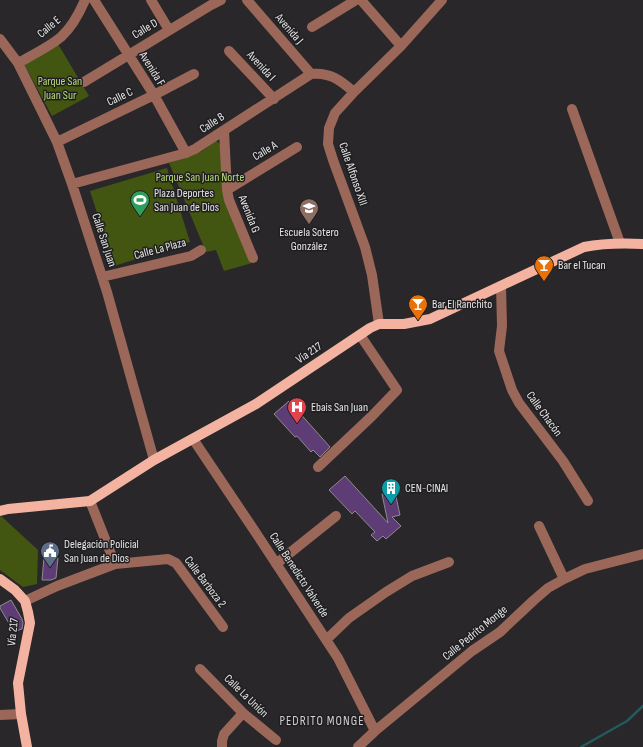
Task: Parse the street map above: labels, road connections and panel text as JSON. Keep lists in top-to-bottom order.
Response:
{
  "streets": {
    "main road": ["Vía 217"],
    "street": [
      "Calle E",
      "Calle D",
      "Avenida J",
      "Avenida I",
      "Avenida F",
      "Calle C",
      "Calle B",
      "Calle A",
      "Calle Alfonso XIII",
      "Avenida G",
      "Calle San Juan",
      "Calle La Plaza",
      "Calle Chacón",
      "Calle Benedicto Valverde",
      "Calle Barboza 2",
      "Calle Pedrito Monge",
      "Calle La Unión"
    ]
  },
  "crossings": [
    ["Calle E", "Calle San Juan"],
    ["Calle D", "Avenida F"],
    ["Avenida J", "Calle B"],
    ["Avenida I", "Calle B"],
    ["Avenida F", "Calle C"],
    ["Avenida F", "Calle B"],
    ["Calle C", "Calle San Juan"],
    ["Calle B", "Avenida G"],
    ["Calle B", "Calle San Juan"],
    ["Calle A", "Avenida G"],
    ["Calle Alfonso XIII", "Vía 217"],
    ["Calle San Juan", "Calle La Plaza"],
    ["Calle San Juan", "Vía 217"],
    ["Vía 217", "Calle Benedicto Valverde"],
    ["Vía 217", "Calle Barboza 2"],
    ["Calle Benedicto Valverde", "Calle Pedrito Monge"]
  ],
  "districts": ["PEDRITO MONGE"],
  "parks": ["Parque San Juan Sur", "Parque San Juan Norte"],
  "places": {
    "sports": ["Plaza Deportes San Juan de Dios"],
    "school or university": ["Escuela Sotero González"],
    "bar": ["Bar el Tucan", "Bar El Ranchito"],
    "hospital": ["Ebais San Juan"],
    "building": ["CEN-CINAI"],
    "public building": ["Delegación Policial San Juan de Dios"]
  }
}
